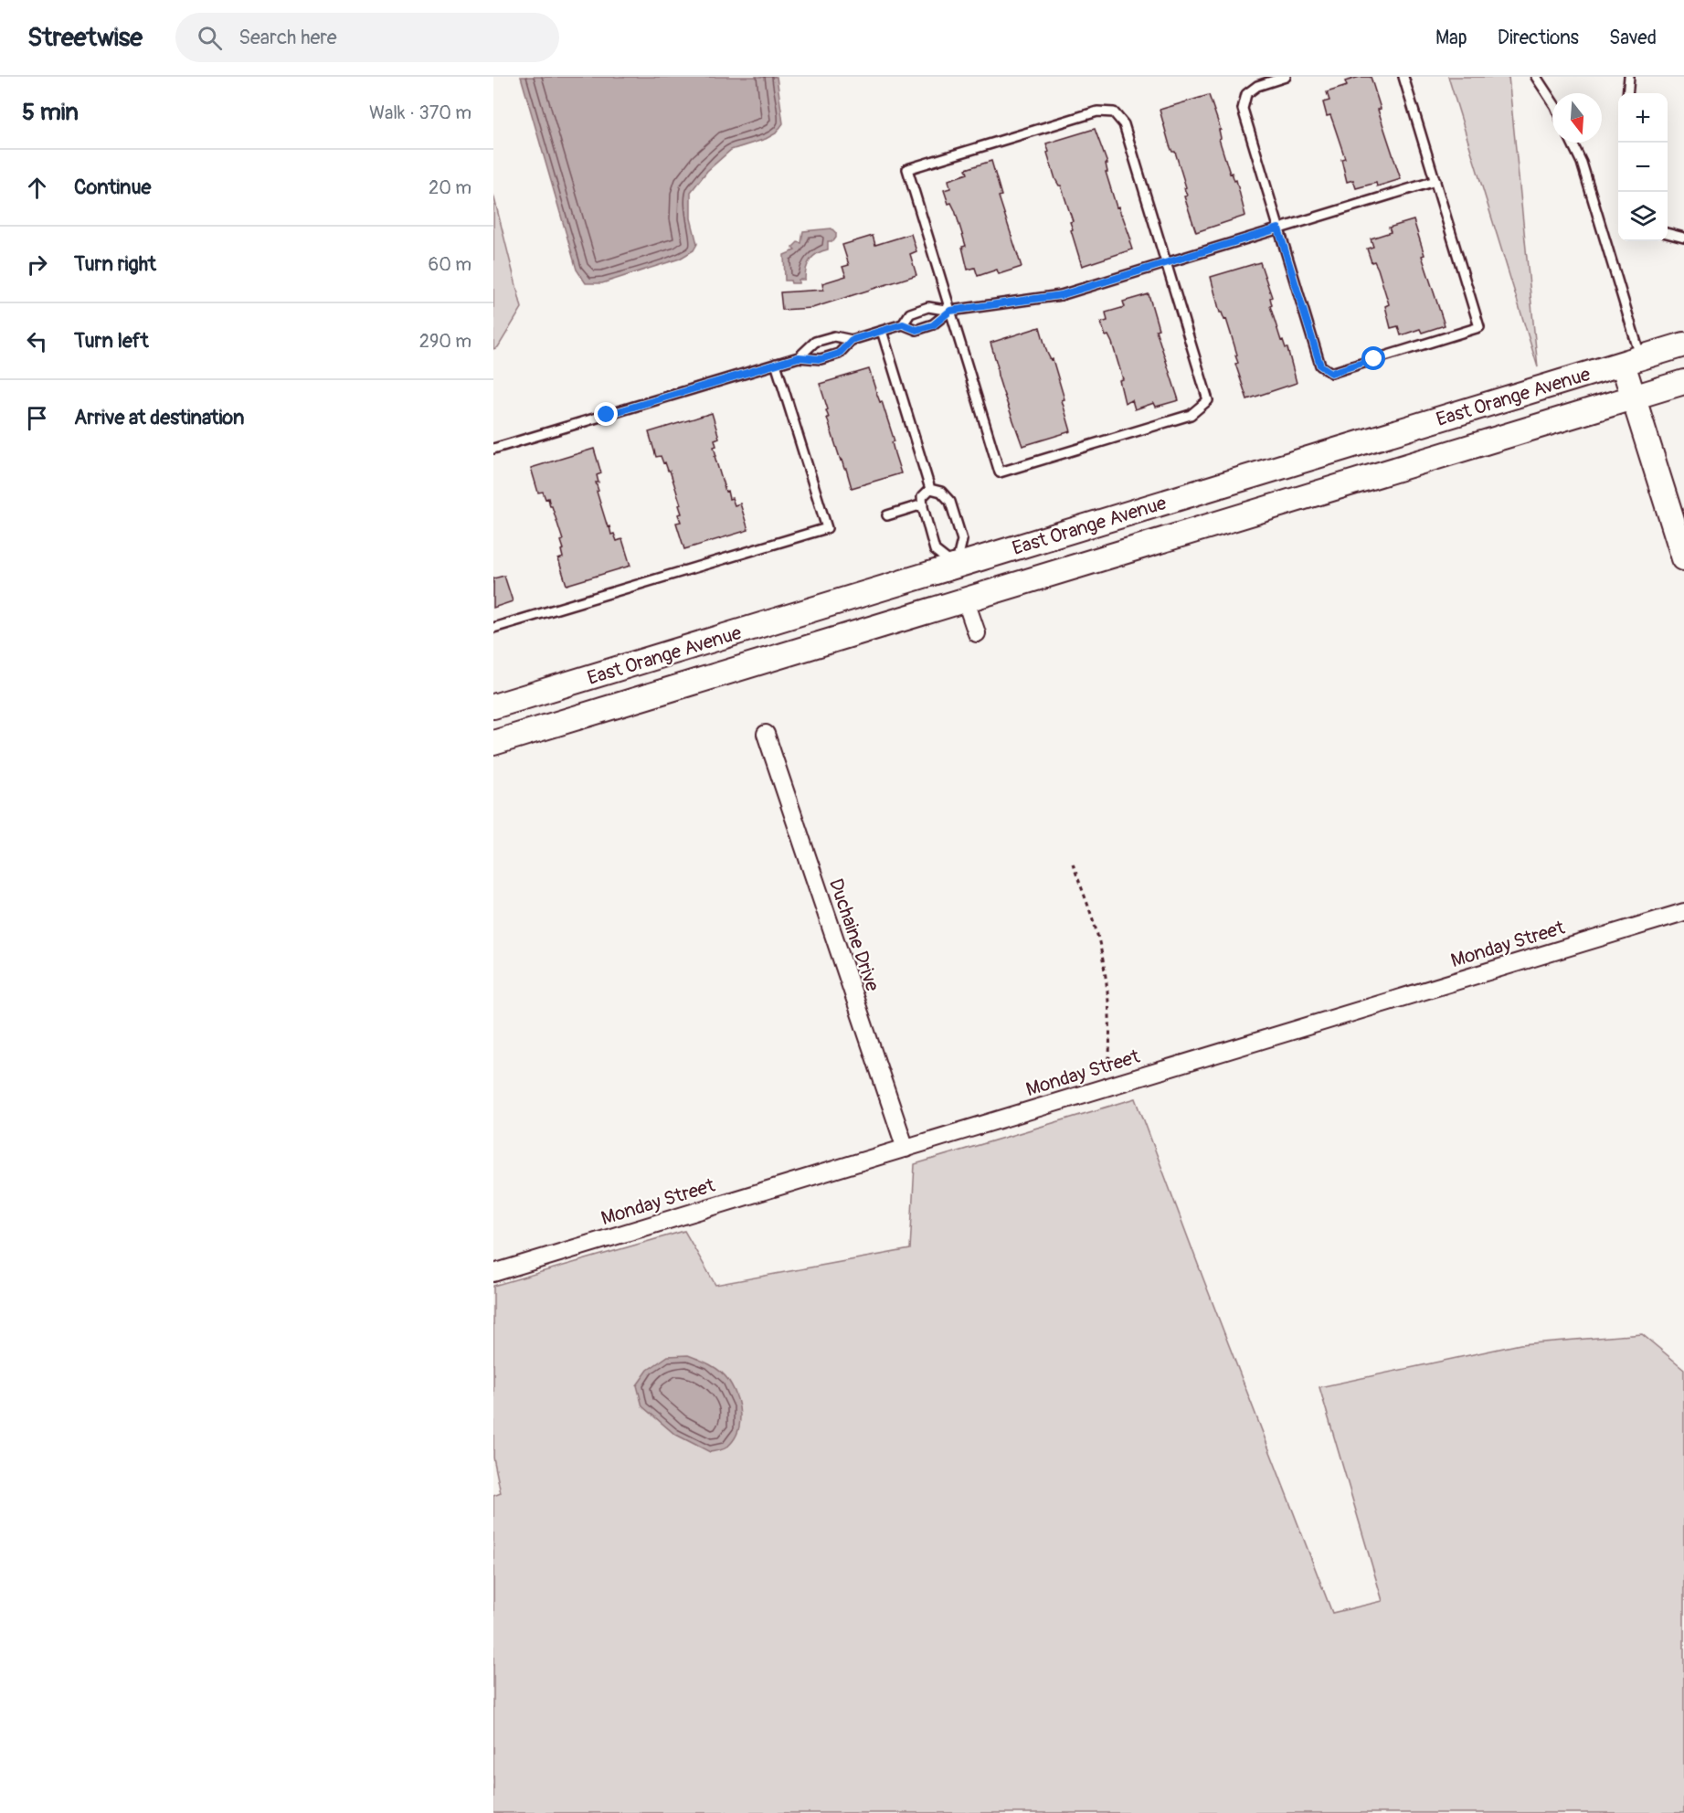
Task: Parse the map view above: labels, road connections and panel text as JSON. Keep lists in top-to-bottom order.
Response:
{
  "streets": {
    "street": ["East Orange Avenue", "Duchaine Drive", "Monday Street"]
  },
  "crossings": [
    ["Duchaine Drive", "Monday Street"]
  ],
  "north": "bottom",
  "page": {
    "header": "Streetwise",
    "search": "Search here",
    "nav": ["Map", "Directions", "Saved"],
    "heading": ["5 min", "Walk · 370 m"],
    "map_buttons": ["+", "−"],
    "list": [
      ["Continue", "20 m"],
      ["Turn right", "60 m"],
      ["Turn left", "290 m"],
      "Arrive at destination"
    ]
  }
}
